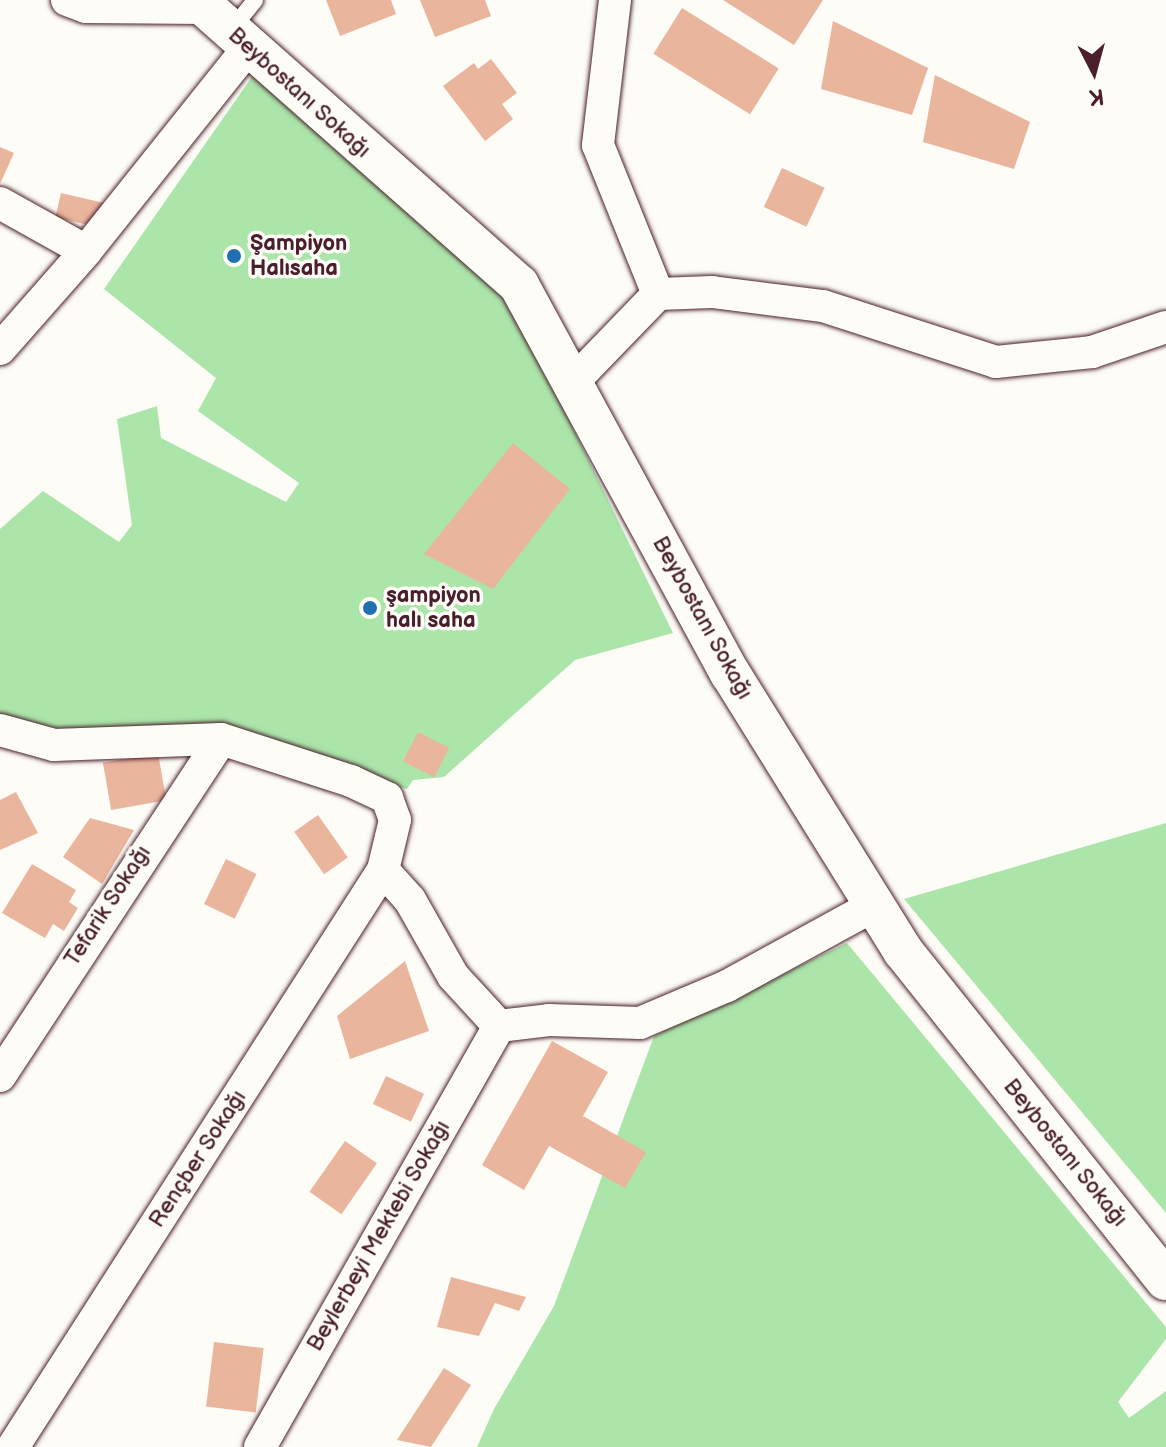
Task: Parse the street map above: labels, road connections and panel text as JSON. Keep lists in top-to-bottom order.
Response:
{
  "streets": {
    "street": [
      "Beybostanı Sokağı",
      "Tefarik Sokağı",
      "Rençber Sokağı",
      "Beylerbeyi Mektebi Sokağı"
    ]
  },
  "crossings": [
    ["Tefarik Sokağı", "Rençber Sokağı"]
  ],
  "places": ["Şampiyon Halısaha", "şampiyon halı saha"],
  "north": "bottom"
}
